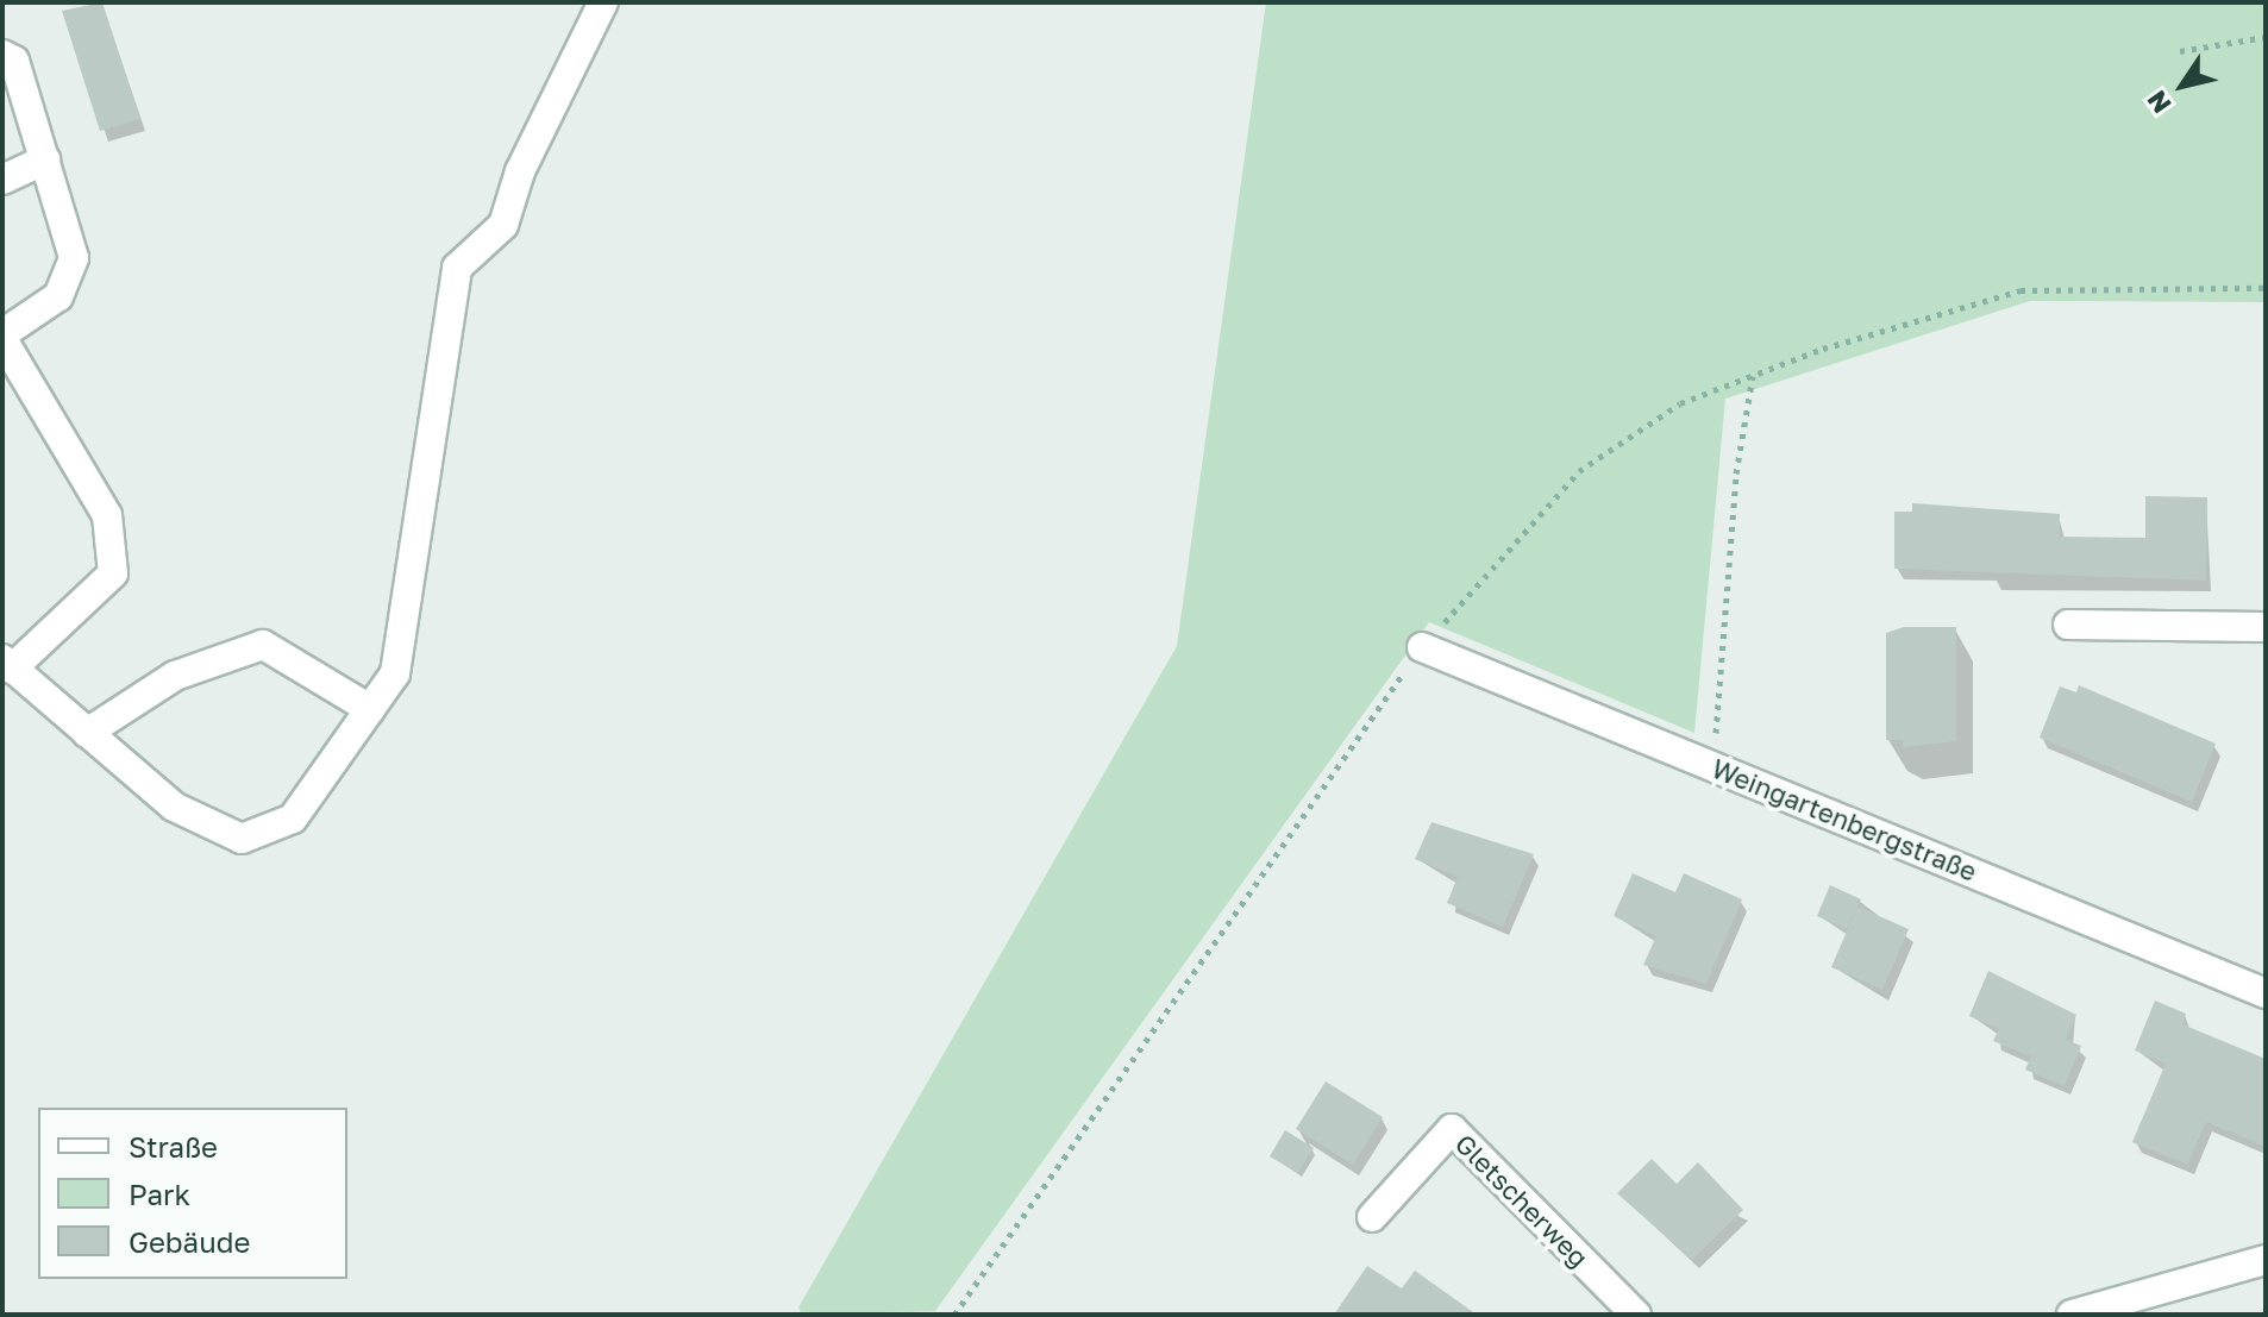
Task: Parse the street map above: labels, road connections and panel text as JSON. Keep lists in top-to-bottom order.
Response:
{
  "streets": {
    "street": ["Weingartenbergstraße", "Gletscherweg"]
  },
  "legend": ["Straße", "Park", "Gebäude"],
  "north": "bottom left"
}
